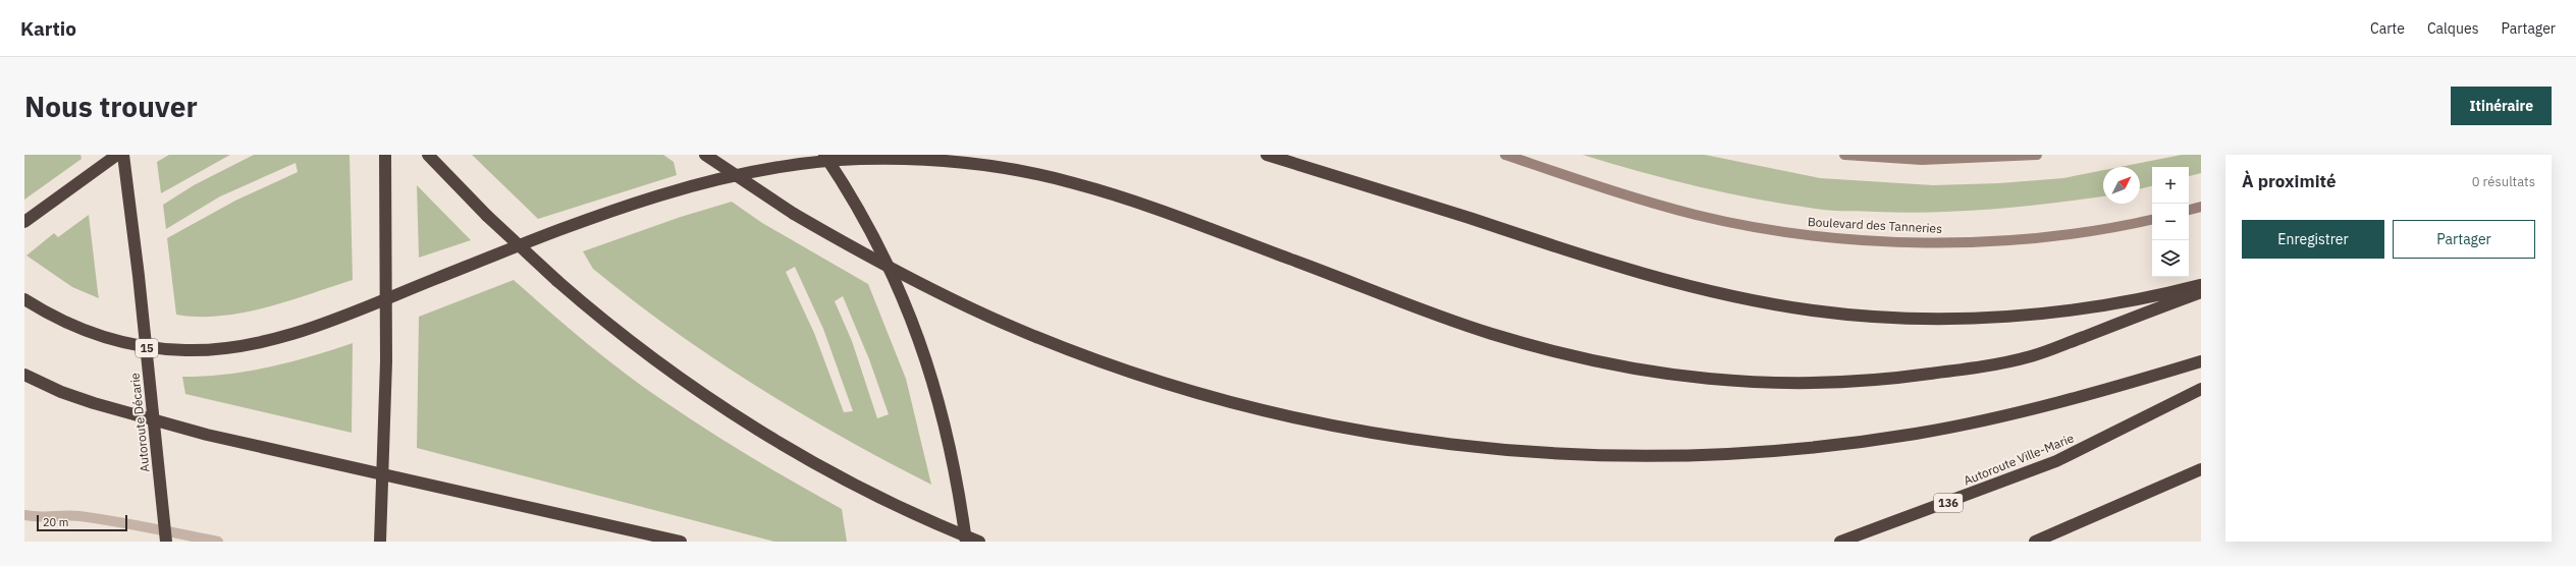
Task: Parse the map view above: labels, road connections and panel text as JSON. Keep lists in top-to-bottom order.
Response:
{
  "streets": {
    "highway": [
      "15",
      "Autoroute Décarie",
      "Autoroute Ville-Marie",
      "136"
    ],
    "main road": ["Boulevard des Tanneries"]
  },
  "scale_bar": "20 m",
  "north": "top right",
  "page": {
    "header": "Kartio",
    "nav": ["Carte", "Calques", "Partager"],
    "buttons": [
      "Itinéraire",
      ["Enregistrer", "Partager"]
    ],
    "title": "Nous trouver",
    "heading": ["À proximité", "0 résultats"],
    "map_buttons": ["+", "−"],
    "scale": "20 m"
  }
}
